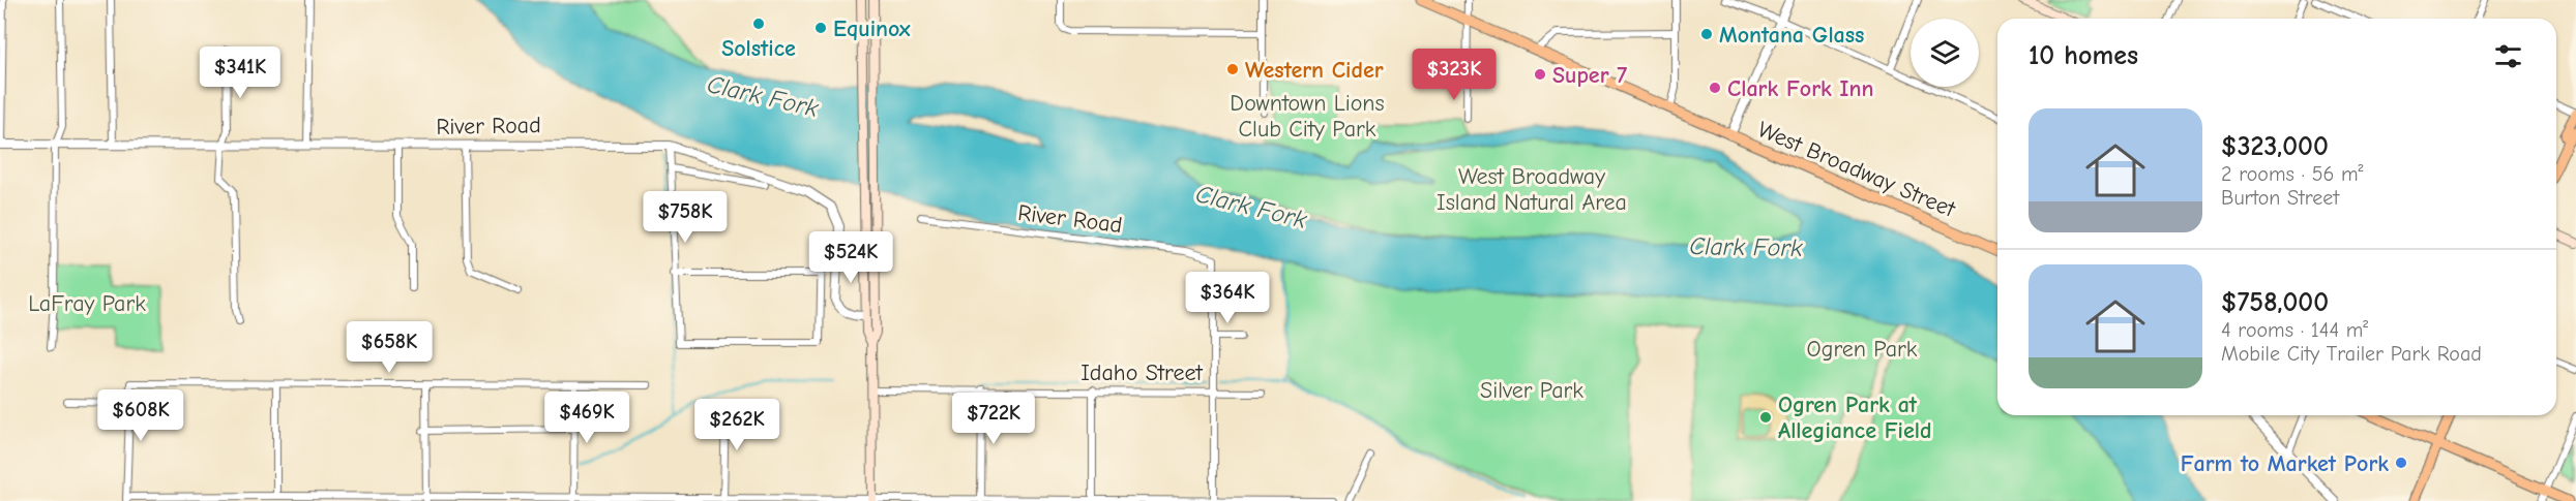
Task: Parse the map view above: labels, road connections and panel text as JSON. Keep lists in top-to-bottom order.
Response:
{
  "streets": {
    "main road": ["West Broadway Street"],
    "street": ["River Road", "Idaho Street"]
  },
  "water": ["Clark Fork"],
  "parks": [
    "Downtown Lions Club City Park",
    "West Broadway Island Natural Area",
    "LaFray Park",
    "Ogren Park",
    "Silver Park"
  ],
  "places": [
    "Solstice",
    "Equinox",
    "Montana Glass",
    "Western Cider",
    "Super 7",
    "Clark Fork Inn",
    "Ogren Park at Allegiance Field",
    "Farm to Market Pork"
  ],
  "page": {
    "heading": "10 homes",
    "price": [
      "$341K",
      "$323K",
      "$758K",
      "$524K",
      "$364K",
      "$658K",
      "$608K",
      "$469K",
      "$722K",
      "$262K"
    ],
    "list": [
      {
        "name": "$323,000",
        "note": "2 rooms · 56 m² · Burton Street"
      },
      {
        "name": "$758,000",
        "note": "4 rooms · 144 m² · Mobile City Trailer Park Road"
      }
    ]
  }
}
